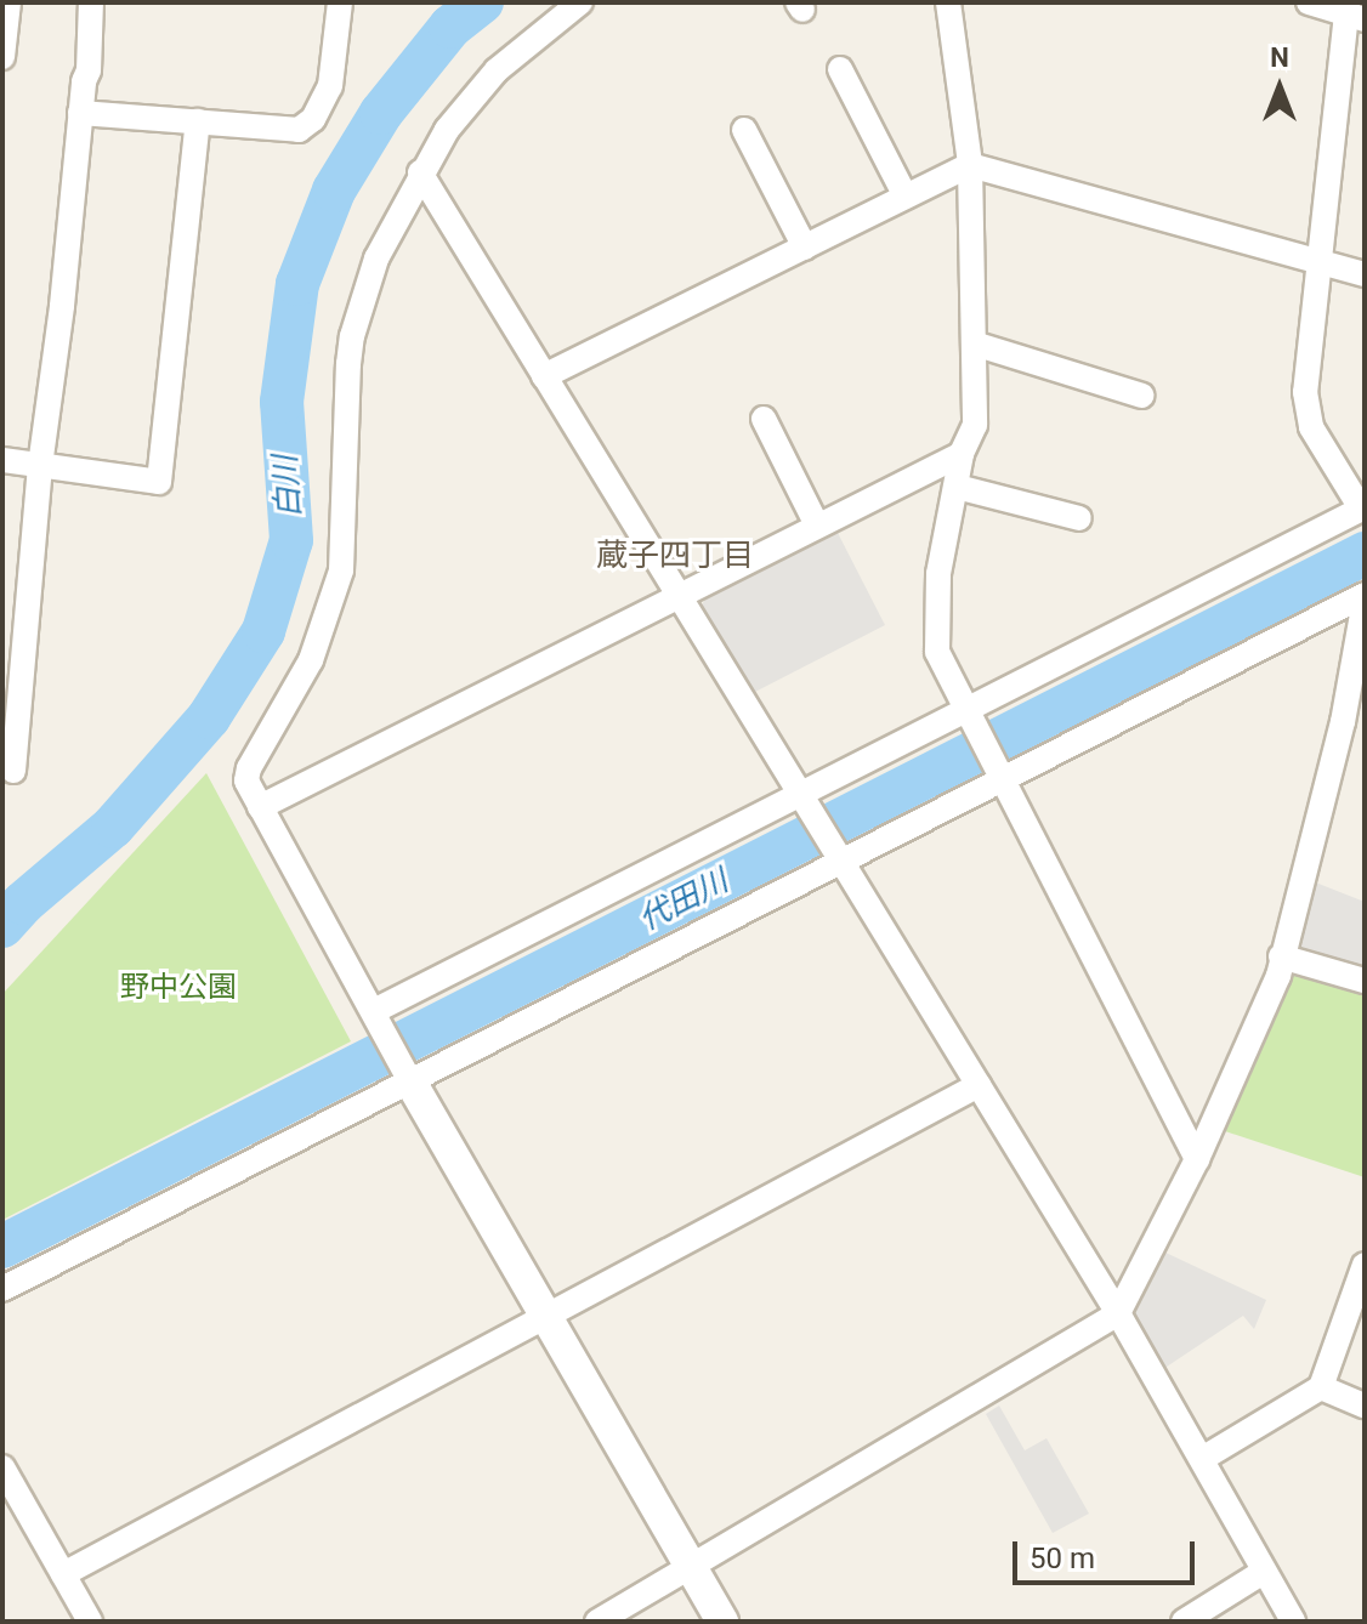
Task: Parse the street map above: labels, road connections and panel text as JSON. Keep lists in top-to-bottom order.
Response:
{
  "districts": ["蔵子四丁目"],
  "water": ["白川", "代田川"],
  "parks": ["野中公園"],
  "scale_bar": "50 m",
  "north": "top"
}
